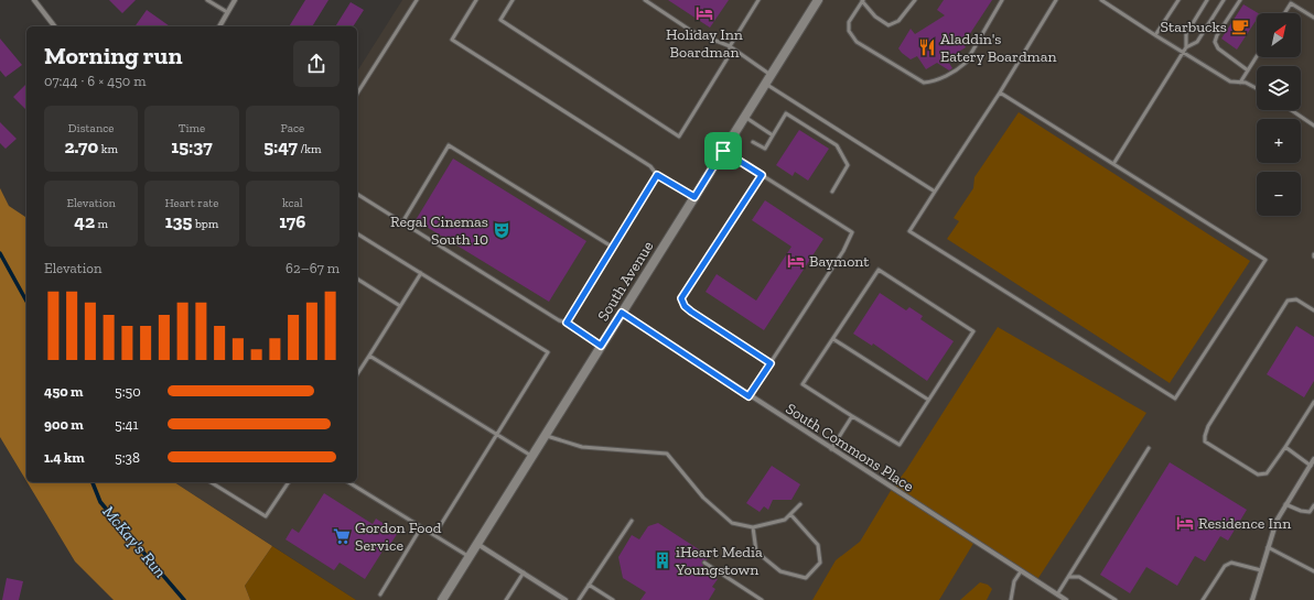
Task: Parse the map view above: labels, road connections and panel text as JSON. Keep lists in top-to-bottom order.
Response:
{
  "streets": {
    "main road": ["South Avenue"],
    "street": ["South Commons Place"]
  },
  "crossings": [
    ["South Avenue", "South Commons Place"]
  ],
  "water": ["McKay's Run"],
  "places": {
    "hotel": ["Holiday Inn Boardman", "Baymont", "Residence Inn"],
    "cafe": ["Starbucks"],
    "restaurant": ["Aladdin's Eatery Boardman"],
    "theatre": ["Regal Cinemas South 10"],
    "supermarket": ["Gordon Food Service"],
    "building": ["iHeart Media Youngstown"]
  },
  "north": "top right",
  "page": {
    "map_buttons": ["+", "−"],
    "heading": ["Morning run", "07:44 · 6 × 450 m"],
    "stats": [
      ["Distance", "2.70 km"],
      ["Time", "15:37"],
      ["Pace", "5:47 /km"],
      ["Elevation", "42 m"],
      ["Heart rate", "135 bpm"],
      ["kcal", "176"]
    ],
    "chart": ["Elevation", "62–67 m"],
    "list": [
      {
        "name": "450 m",
        "note": "5:50"
      },
      {
        "name": "900 m",
        "note": "5:41"
      },
      {
        "name": "1.4 km",
        "note": "5:38"
      }
    ]
  }
}
